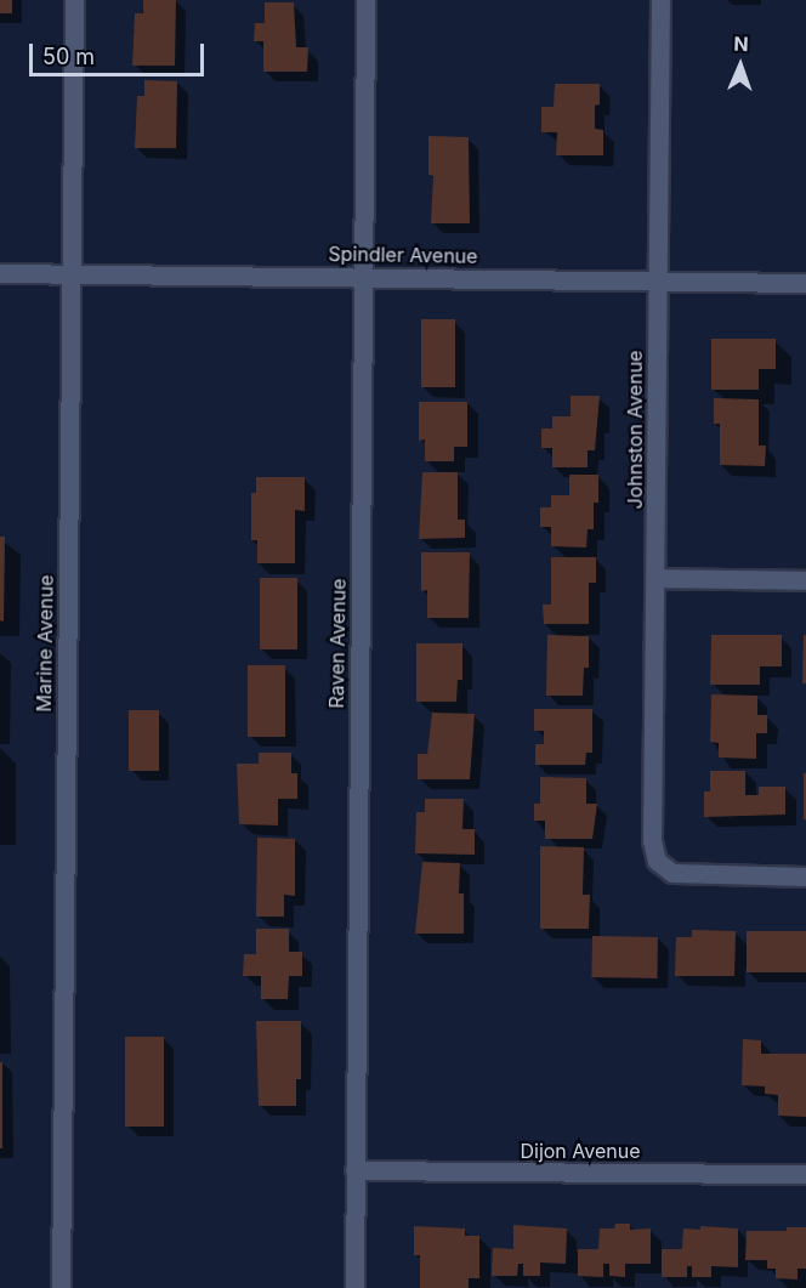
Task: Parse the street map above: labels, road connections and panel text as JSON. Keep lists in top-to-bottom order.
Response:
{
  "streets": {
    "street": [
      "Spindler Avenue",
      "Johnston Avenue",
      "Marine Avenue",
      "Raven Avenue",
      "Dijon Avenue"
    ]
  },
  "crossings": [
    ["Spindler Avenue", "Johnston Avenue"],
    ["Spindler Avenue", "Marine Avenue"],
    ["Spindler Avenue", "Raven Avenue"],
    ["Raven Avenue", "Dijon Avenue"]
  ],
  "scale_bar": "50 m",
  "north": "top"
}
